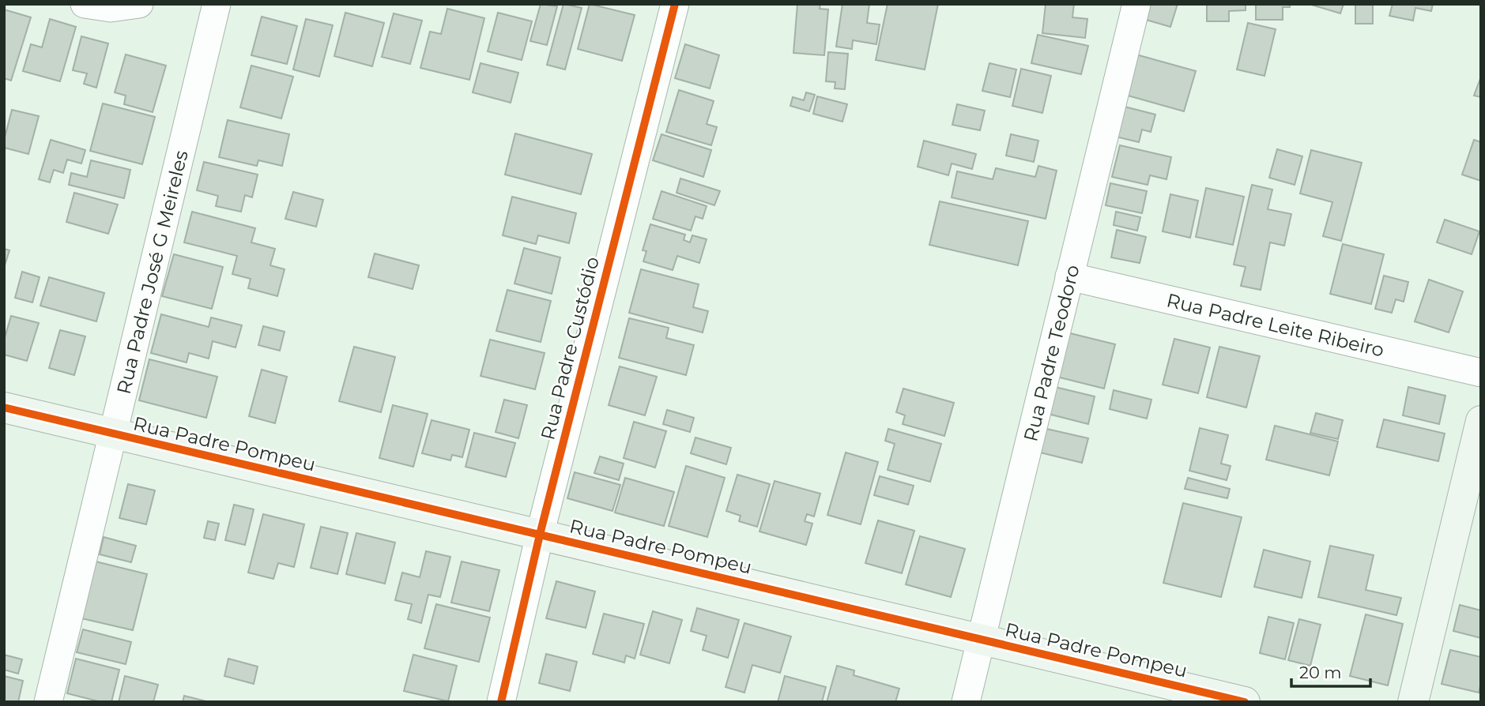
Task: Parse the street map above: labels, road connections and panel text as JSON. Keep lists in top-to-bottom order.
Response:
{
  "streets": {
    "street": [
      "Rua Padre José G Meireles",
      "Rua Padre Leite Ribeiro",
      "Rua Padre Custódio",
      "Rua Padre Teodoro",
      "Rua Padre Pompeu"
    ]
  },
  "crossings": [
    ["Rua Padre José G Meireles", "Rua Padre Pompeu"],
    ["Rua Padre Leite Ribeiro", "Rua Padre Teodoro"],
    ["Rua Padre Custódio", "Rua Padre Pompeu"],
    ["Rua Padre Teodoro", "Rua Padre Pompeu"]
  ],
  "scale_bar": "20 m"
}
